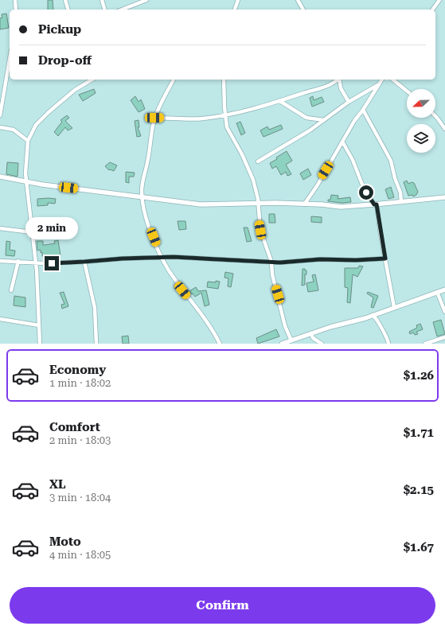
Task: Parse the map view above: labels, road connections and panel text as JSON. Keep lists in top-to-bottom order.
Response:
{
  "north": "left",
  "page": {
    "banner": ["Pickup", "Drop-off"],
    "bubble": "2 min",
    "list": [
      {
        "name": "Economy",
        "note": "1 min · 18:02",
        "value": "$1.26"
      },
      {
        "name": "Comfort",
        "note": "2 min · 18:03",
        "value": "$1.71"
      },
      {
        "name": "XL",
        "note": "3 min · 18:04",
        "value": "$2.15"
      },
      {
        "name": "Moto",
        "note": "4 min · 18:05",
        "value": "$1.67"
      }
    ],
    "buttons": "Confirm"
  }
}
